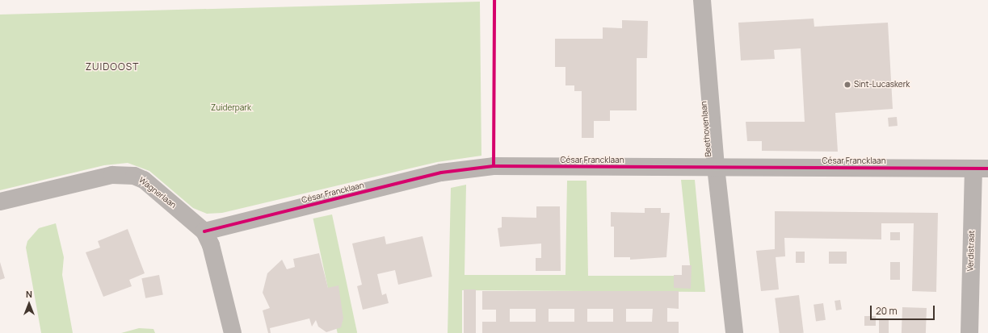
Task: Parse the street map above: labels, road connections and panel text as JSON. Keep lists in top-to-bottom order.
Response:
{
  "streets": {
    "street": [
      "Beethovenlaan",
      "César Francklaan",
      "Wagnerlaan",
      "Verdistraat"
    ]
  },
  "crossings": [
    ["Beethovenlaan", "César Francklaan"],
    ["César Francklaan", "Wagnerlaan"],
    ["César Francklaan", "Verdistraat"]
  ],
  "districts": ["ZUIDOOST"],
  "parks": ["Zuiderpark"],
  "places": ["Sint-Lucaskerk"],
  "scale_bar": "20 m",
  "north": "top"
}
